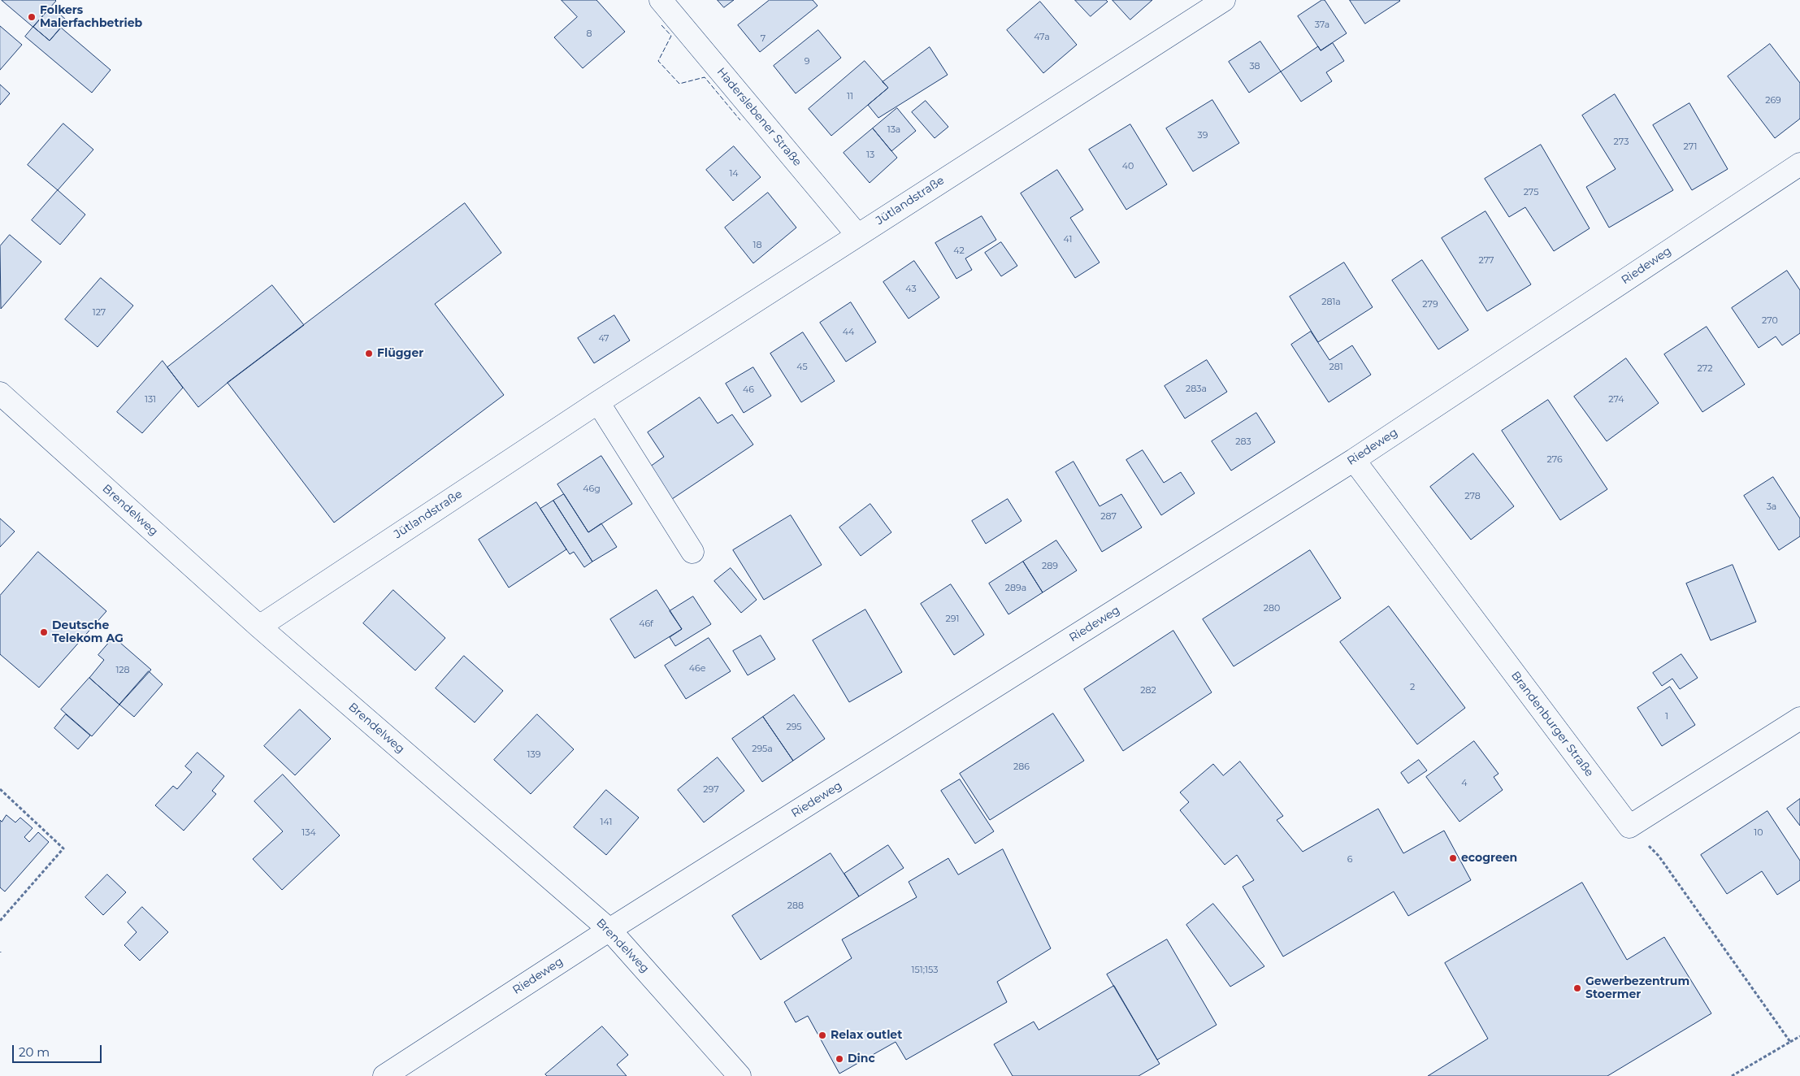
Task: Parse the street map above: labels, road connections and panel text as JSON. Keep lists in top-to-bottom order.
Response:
{
  "streets": {
    "street": [
      "Haderslebener Straße",
      "Jütlandstraße",
      "Riedeweg",
      "Brendelweg",
      "Brandenburger Straße"
    ]
  },
  "crossings": [
    ["Haderslebener Straße", "Jütlandstraße"],
    ["Jütlandstraße", "Brendelweg"],
    ["Riedeweg", "Brendelweg"],
    ["Riedeweg", "Brandenburger Straße"]
  ],
  "places": [
    "Folkers Malerfachbetrieb",
    "Flügger",
    "Deutsche Telekom AG",
    "ecogreen",
    "Gewerbezentrum Stoermer",
    "Relax outlet",
    "Dinc"
  ],
  "house_numbers": [
    "37a",
    "8",
    "47a",
    "7",
    "9",
    "38",
    "11",
    "269",
    "13a",
    "39",
    "273",
    "271",
    "13",
    "40",
    "14",
    "275",
    "41",
    "18",
    "42",
    "277",
    "43",
    "281a",
    "279",
    "127",
    "270",
    "44",
    "47",
    "45",
    "281",
    "272",
    "283a",
    "46",
    "131",
    "274",
    "283",
    "276",
    "46g",
    "278",
    "3a",
    "287",
    "289",
    "289a",
    "280",
    "291",
    "46f",
    "46e",
    "128",
    "2",
    "282",
    "1",
    "295",
    "295a",
    "139",
    "286",
    "4",
    "297",
    "141",
    "134",
    "10",
    "6",
    "288",
    "151;153"
  ],
  "scale_bar": "20 m"
}
